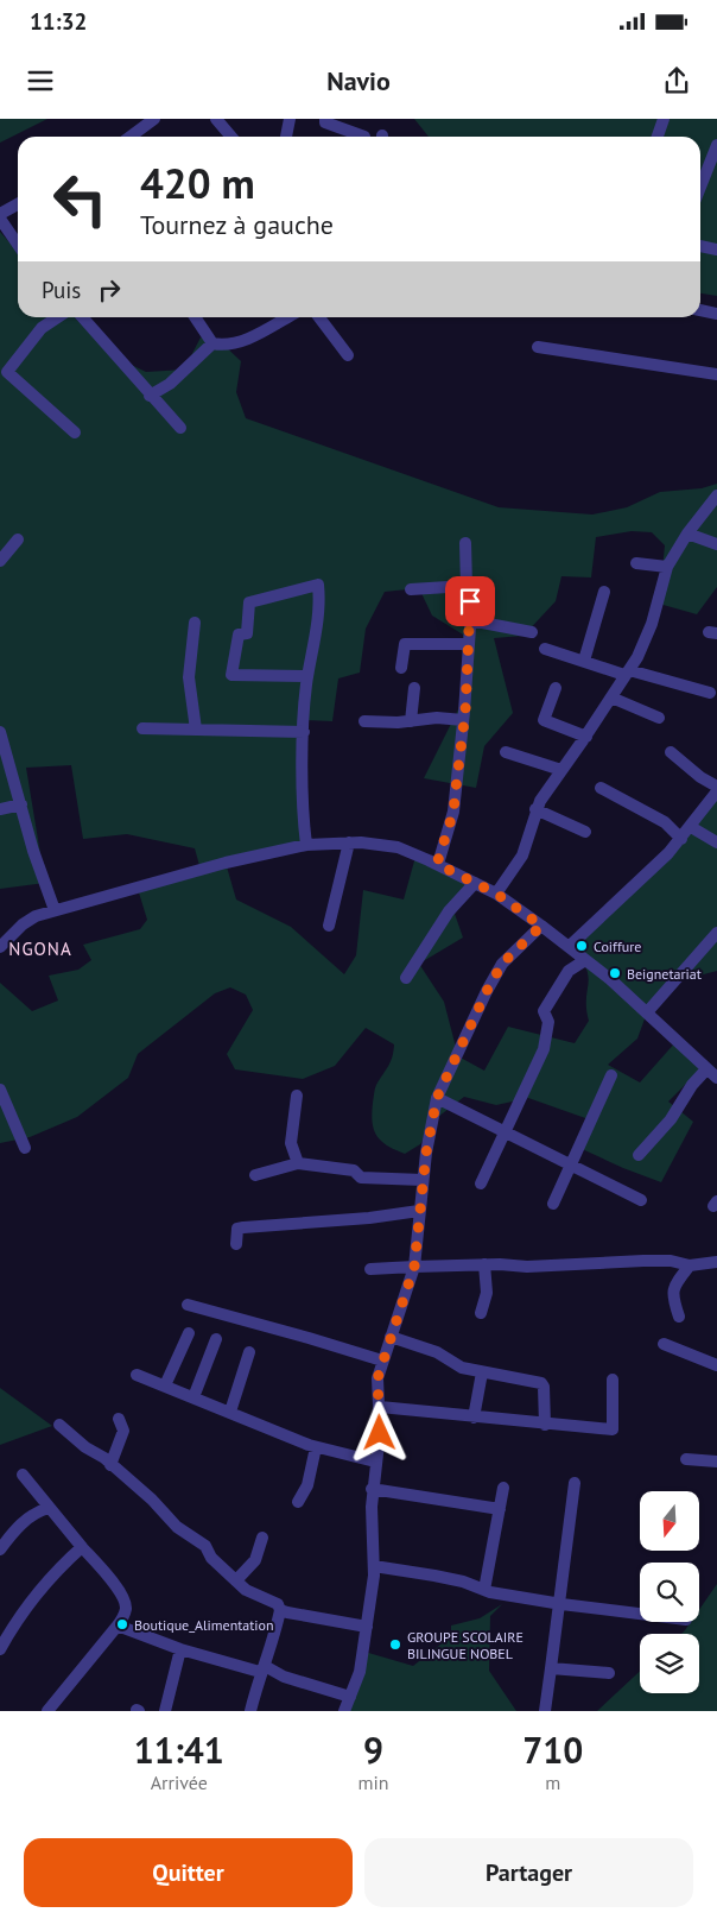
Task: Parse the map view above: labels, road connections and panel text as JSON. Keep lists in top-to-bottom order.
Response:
{
  "districts": ["NGONA"],
  "places": [
    "Coiffure",
    "Beignetariat",
    "Boutique_Alimentation",
    "GROUPE SCOLAIRE BILINGUE NOBEL"
  ],
  "north": "bottom",
  "page": {
    "status": "11:32",
    "header": "Navio",
    "turn": ["420 m", "Tournez à gauche"],
    "then": "Puis",
    "eta": [
      "11:41",
      "Arrivée",
      "9",
      "min",
      "710",
      "m"
    ],
    "buttons": ["Quitter", "Partager"]
  }
}
